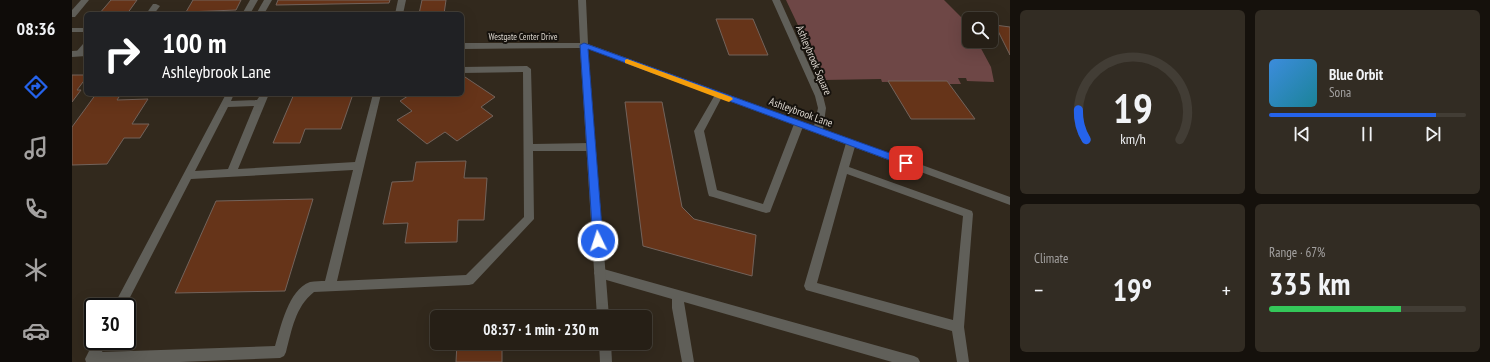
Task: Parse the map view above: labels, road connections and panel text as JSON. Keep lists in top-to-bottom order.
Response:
{
  "streets": {
    "street": ["Westgate Center Drive", "Ashleybrook Square", "Ashleybrook Lane"]
  },
  "crossings": [
    ["Westgate Center Drive", "Ashleybrook Lane"],
    ["Ashleybrook Square", "Ashleybrook Lane"]
  ],
  "page": {
    "tabs": "08:36",
    "turn": ["100 m", "Ashleybrook Lane"],
    "song": ["Blue Orbit", "Sona"],
    "tile": [
      "Climate",
      ["Range · 67%", "335 km"]
    ],
    "heat": ["−", "19°", "+"],
    "limit": "30",
    "trip": "08:37 · 1 min · 230 m",
    "gauge": ["19", "km/h"]
  }
}
